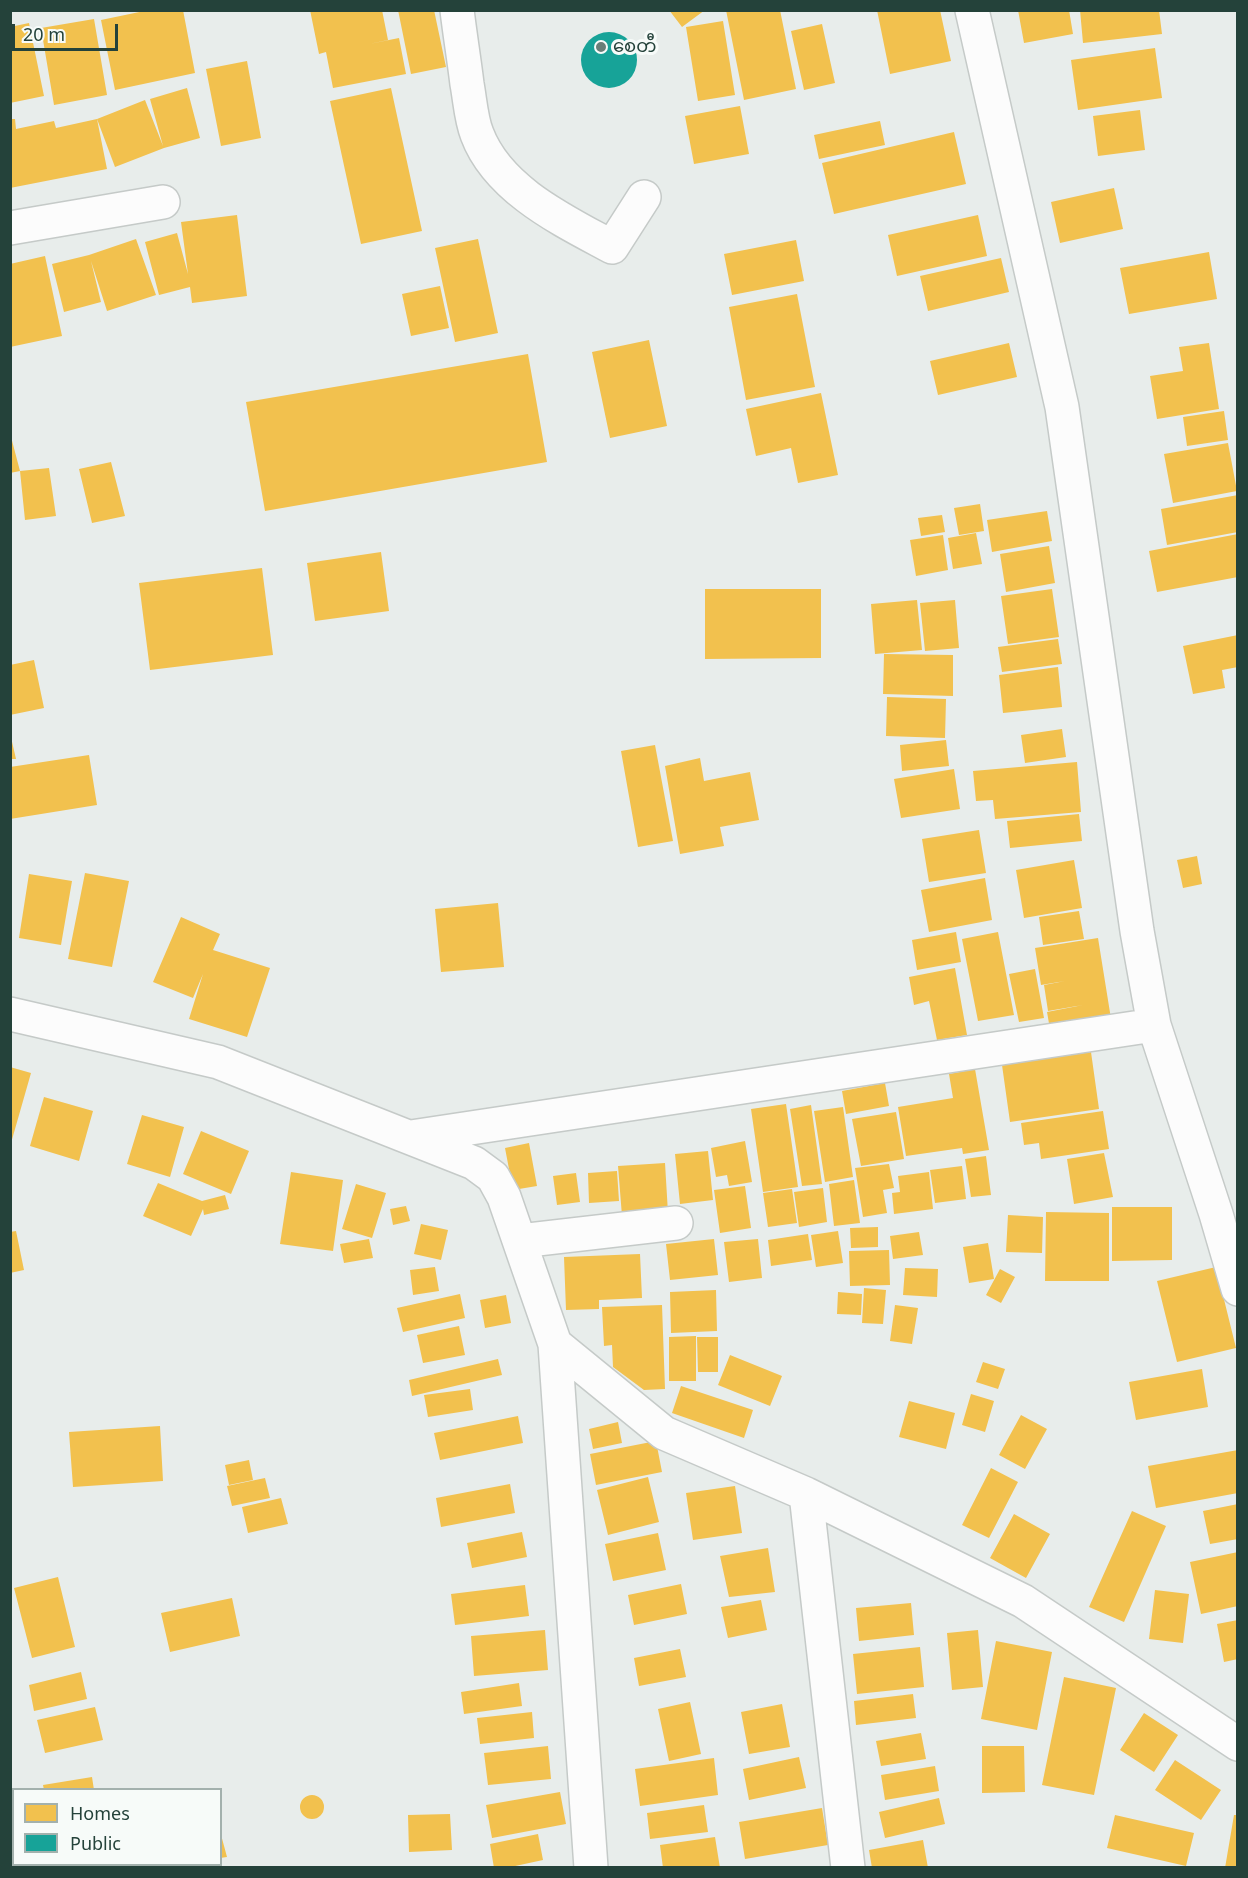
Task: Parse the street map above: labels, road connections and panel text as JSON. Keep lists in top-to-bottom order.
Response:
{
  "places": ["စေတီ"],
  "legend": ["Homes", "Public"],
  "scale_bar": "20 m"
}
